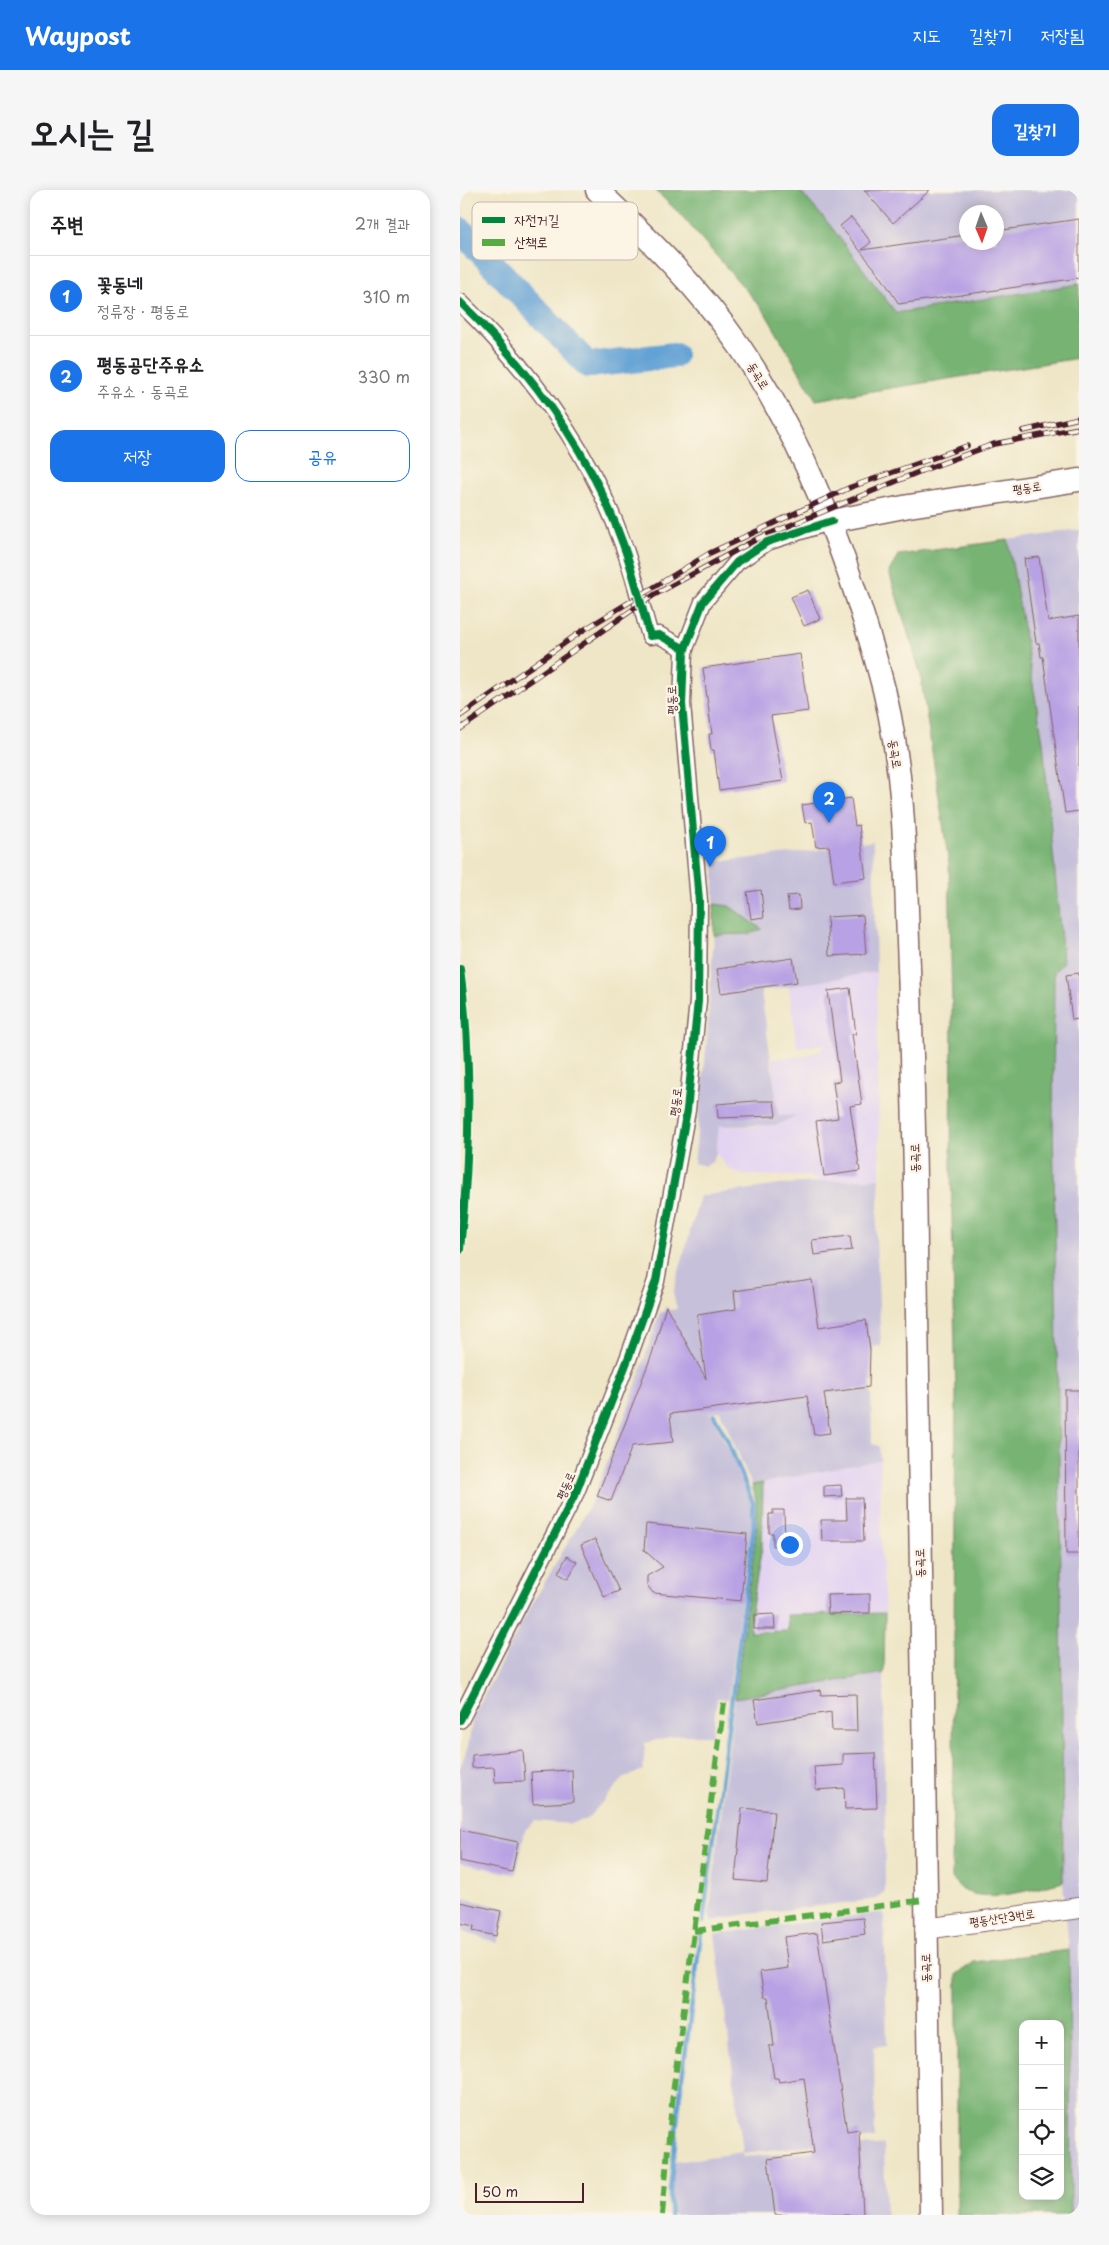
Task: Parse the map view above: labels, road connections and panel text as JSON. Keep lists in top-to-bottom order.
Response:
{
  "streets": {
    "main road": ["동곡로", "평동로"],
    "street": ["평동산단3번로"]
  },
  "crossings": [
    ["동곡로", "평동로"],
    ["동곡로", "평동산단3번로"]
  ],
  "legend": ["자전거길", "산책로"],
  "scale_bar": "50 m",
  "north": "bottom",
  "page": {
    "header": "Waypost",
    "nav": ["지도", "길찾기", "저장됨"],
    "title": "오시는 길",
    "buttons": [
      "길찾기",
      ["저장", "공유"]
    ],
    "heading": ["주변", "2개 결과"],
    "list": [
      {
        "mark": "1",
        "name": "꽃동네",
        "note": "정류장 · 평동로",
        "value": "310 m"
      },
      {
        "mark": "2",
        "name": "평동공단주유소",
        "note": "주유소 · 동곡로",
        "value": "330 m"
      }
    ],
    "pins": ["2", "1"],
    "map_buttons": ["+", "−"],
    "scale": "50 m"
  }
}
